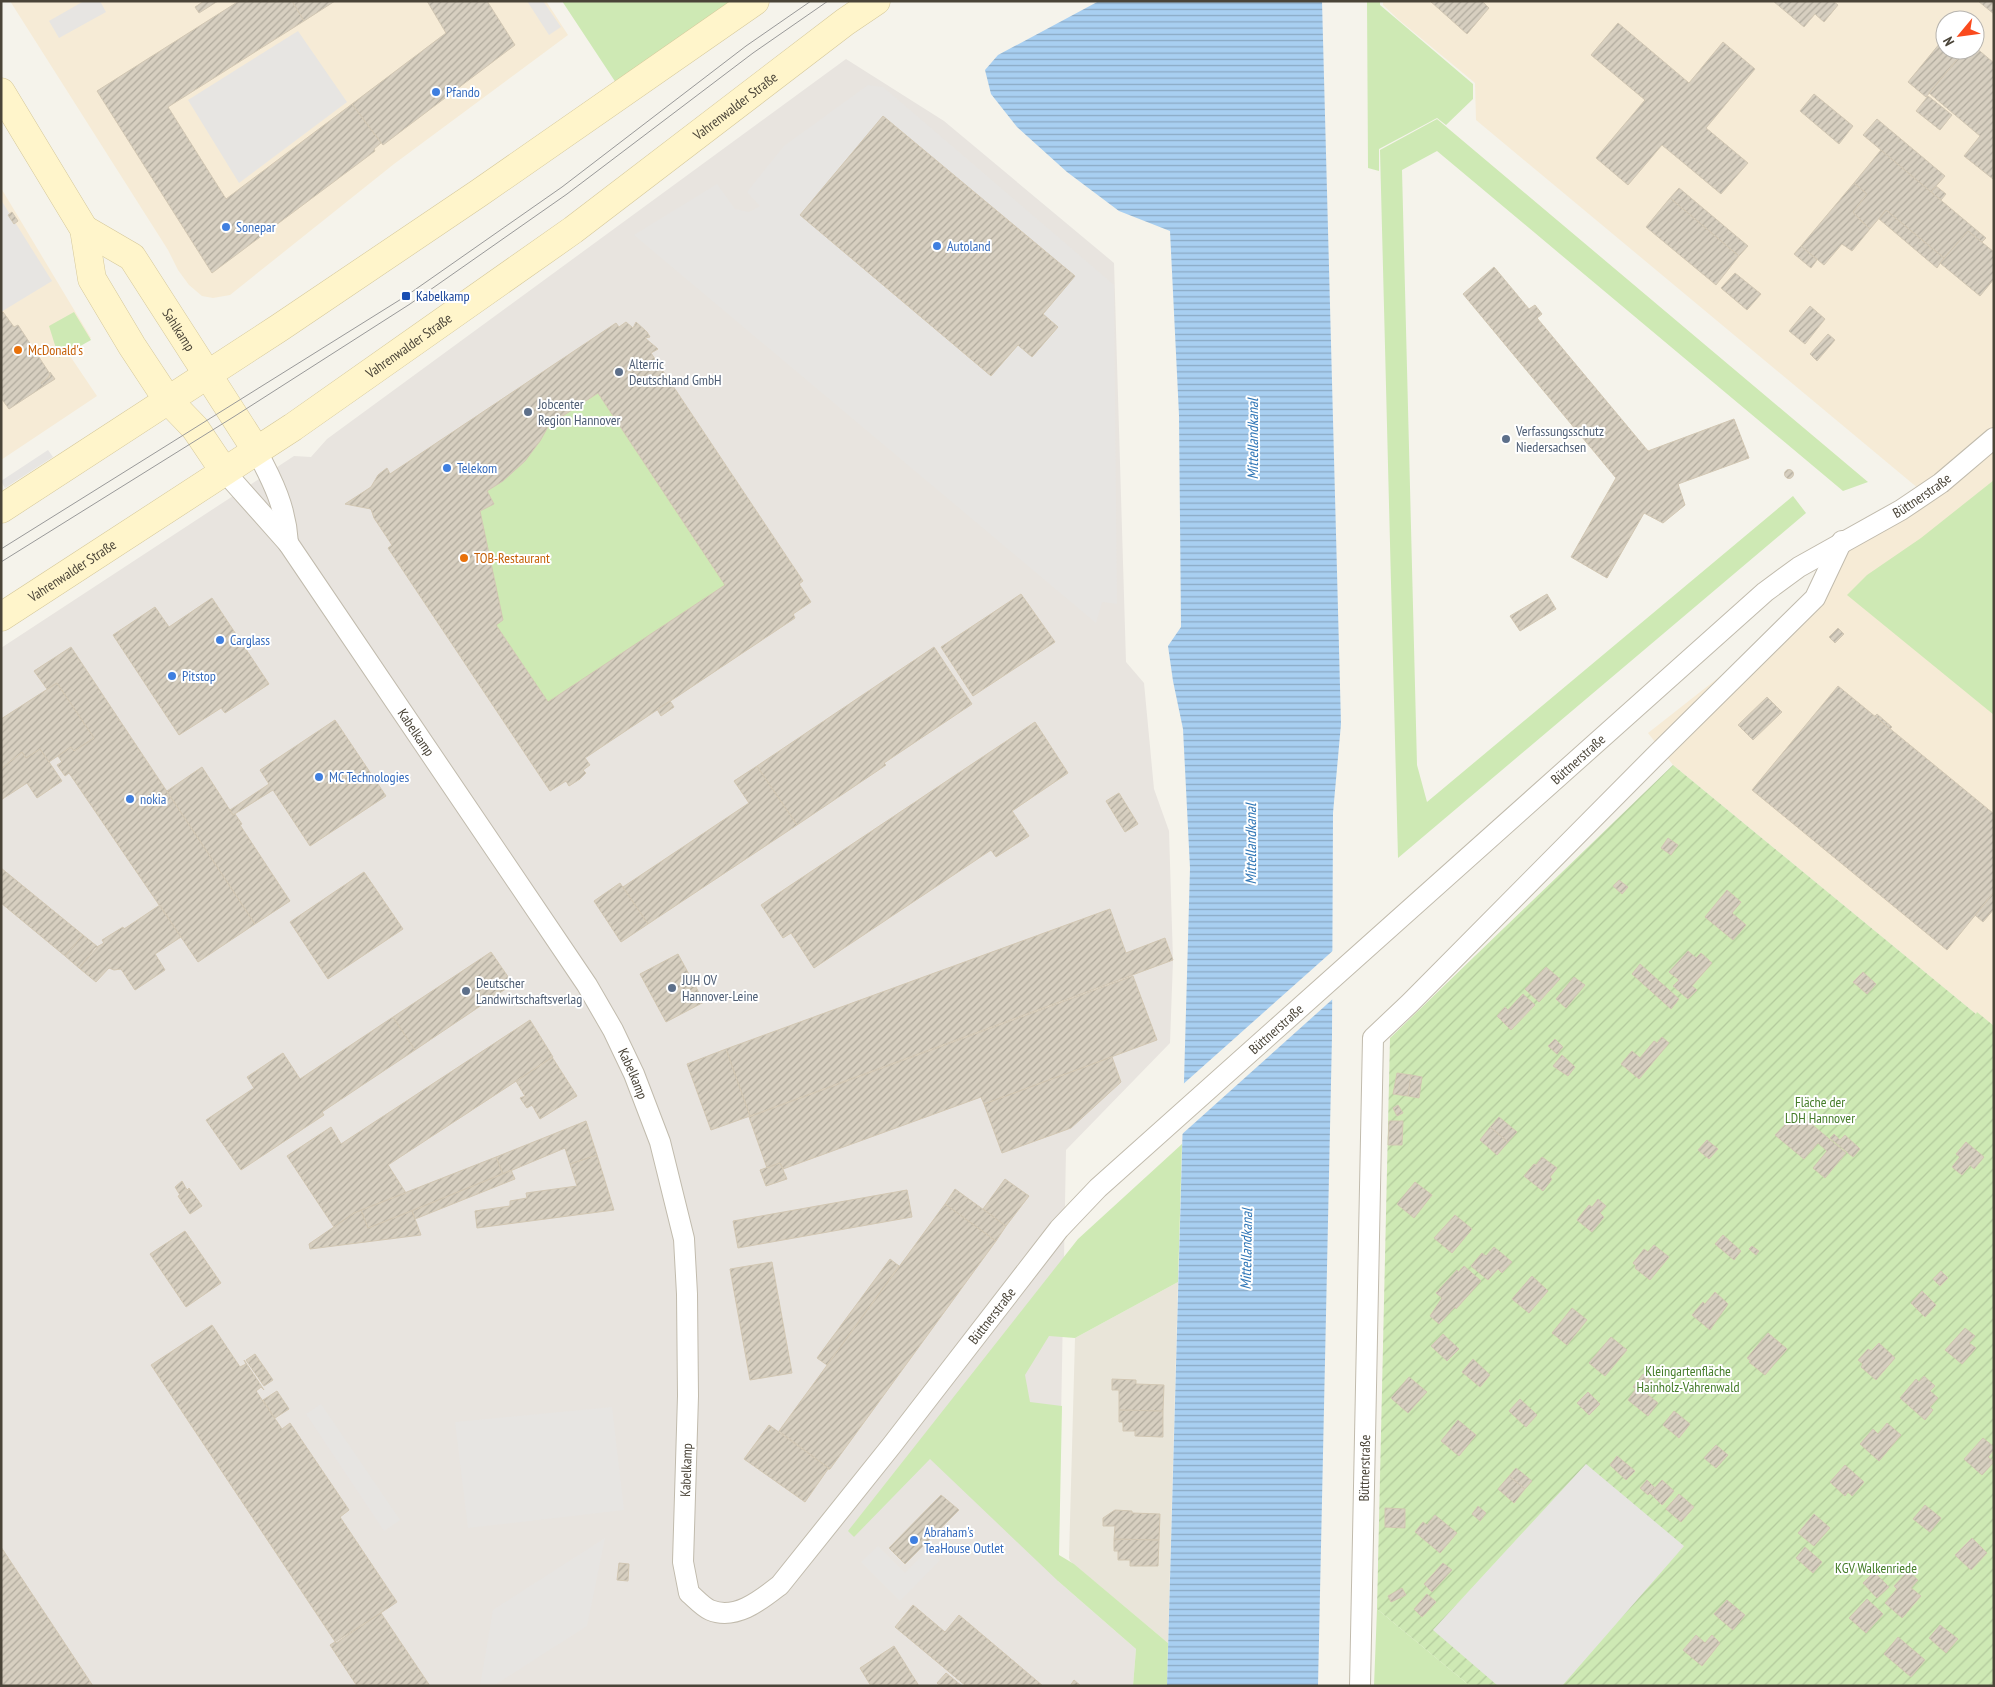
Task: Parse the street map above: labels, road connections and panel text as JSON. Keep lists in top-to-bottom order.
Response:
{
  "streets": {
    "main road": ["Vahrenwalder Straße", "Sahlkamp"],
    "street": ["Büttnerstraße", "Kabelkamp"]
  },
  "crossings": [
    ["Vahrenwalder Straße", "Sahlkamp"],
    ["Vahrenwalder Straße", "Kabelkamp"],
    ["Sahlkamp", "Kabelkamp"],
    ["Büttnerstraße", "Kabelkamp"]
  ],
  "water": ["Mittellandkanal"],
  "parks": ["Fläche der LDH Hannover", "Kleingartenfläche Hainholz-Vahrenwald", "KGV Walkenriede"],
  "places": {
    "other": [
      "Pfando",
      "Sonepar",
      "Autoland",
      "McDonald's",
      "Alterric Deutschland GmbH",
      "Jobcenter Region Hannover",
      "Verfassungsschutz Niedersachsen",
      "Telekom",
      "TOB-Restaurant",
      "Carglass",
      "Pitstop",
      "MC Technologies",
      "nokia",
      "JUH OV Hannover-Leine",
      "Deutscher Landwirtschaftsverlag",
      "Abraham's TeaHouse Outlet"
    ],
    "transit": ["Kabelkamp"]
  },
  "north": "bottom left"
}
